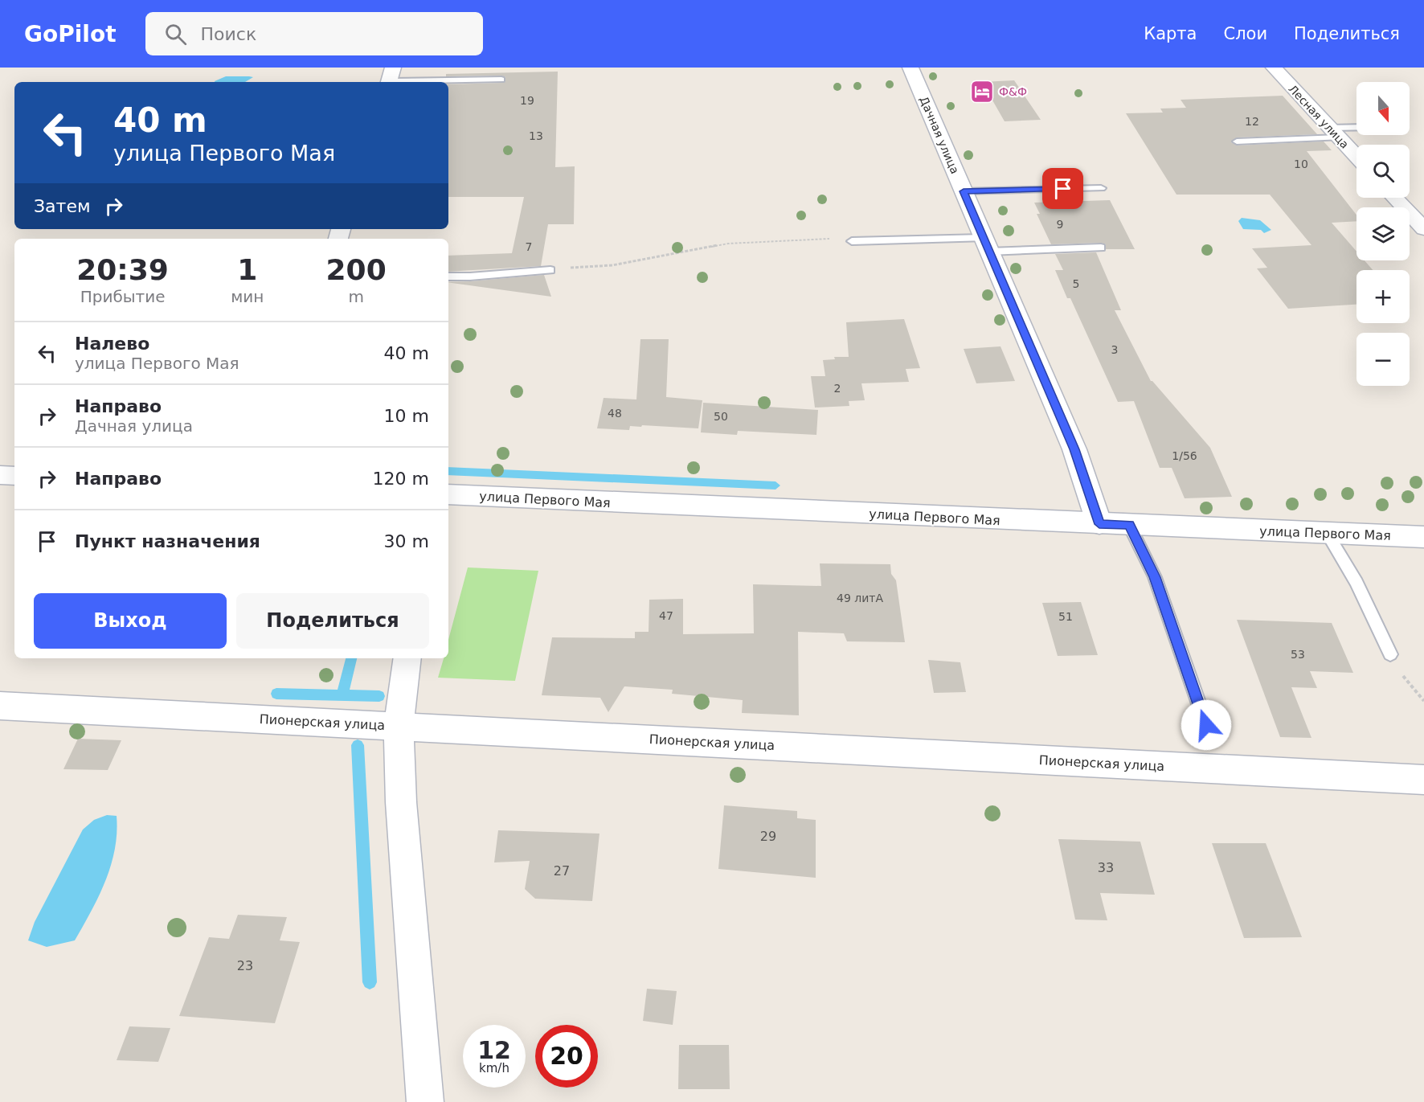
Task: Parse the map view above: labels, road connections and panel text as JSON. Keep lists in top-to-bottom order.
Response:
{
  "streets": {
    "street": [
      "Лесная улица",
      "Дачная улица",
      "улица Первого Мая",
      "Пионерская улица"
    ]
  },
  "crossings": [
    ["Дачная улица", "улица Первого Мая"]
  ],
  "places": {
    "hotel": ["Ф&Ф"]
  },
  "house_numbers": [
    "19",
    "12",
    "13",
    "10",
    "9",
    "7",
    "5",
    "3",
    "2",
    "48",
    "50",
    "1/56",
    "49 литА",
    "47",
    "51",
    "53",
    "29",
    "33",
    "27",
    "23"
  ],
  "north": "bottom",
  "page": {
    "header": "GoPilot",
    "search": "Поиск",
    "nav": ["Карта", "Слои", "Поделиться"],
    "map_buttons": ["+", "−"],
    "turn": ["40 m", "улица Первого Мая"],
    "then": "Затем",
    "eta": [
      "20:39",
      "Прибытие",
      "1",
      "мин",
      "200",
      "m"
    ],
    "list": [
      {
        "name": "Налево",
        "note": "улица Первого Мая",
        "value": "40 m"
      },
      {
        "name": "Направо",
        "note": "Дачная улица",
        "value": "10 m"
      },
      {
        "name": "Направо",
        "value": "120 m"
      },
      {
        "name": "Пункт назначения",
        "value": "30 m"
      }
    ],
    "buttons": ["Выход", "Поделиться"],
    "speed": "12 km/h",
    "limit": "20"
  }
}
